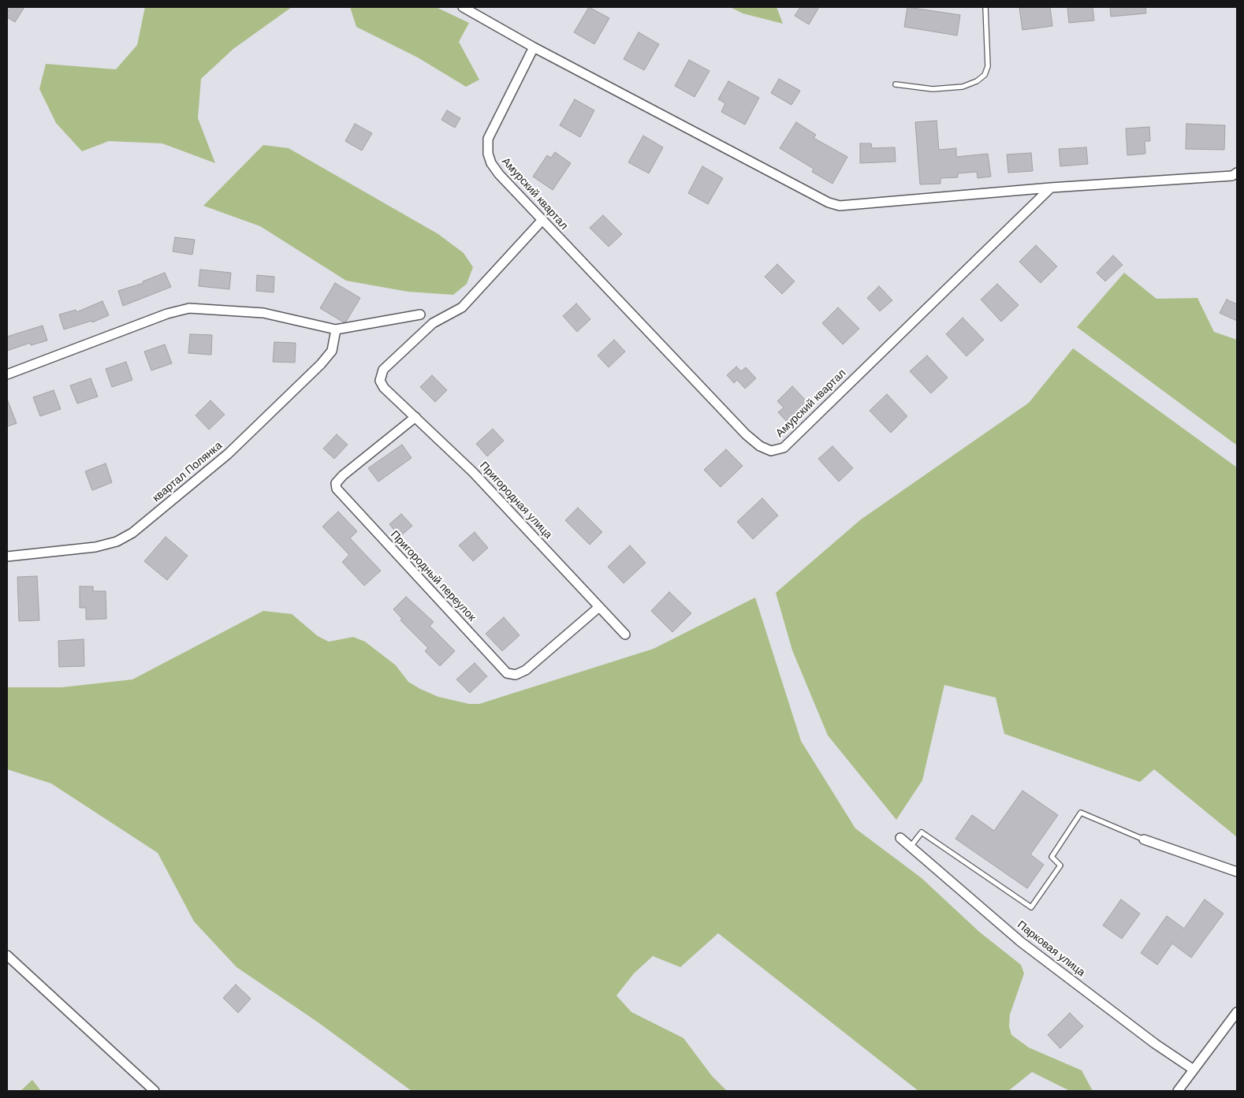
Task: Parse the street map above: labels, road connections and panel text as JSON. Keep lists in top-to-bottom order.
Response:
{
  "streets": {
    "street": [
      "Амурский квартал",
      "квартал Полянка",
      "Пригородная улица",
      "Пригородный переулок",
      "Парковая улица"
    ]
  },
  "crossings": [
    ["Амурский квартал", "Пригородная улица"],
    ["Пригородная улица", "Пригородный переулок"]
  ]
}
